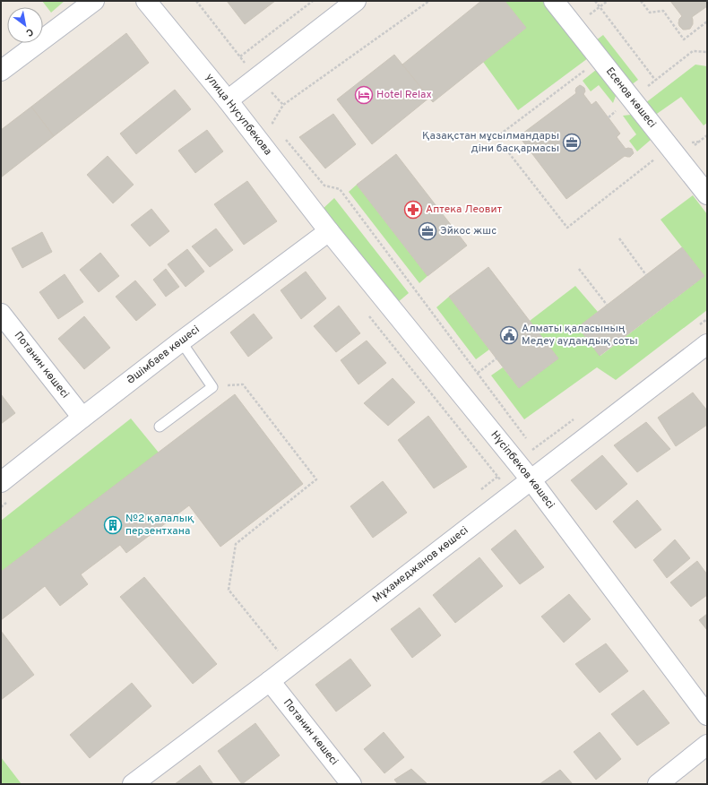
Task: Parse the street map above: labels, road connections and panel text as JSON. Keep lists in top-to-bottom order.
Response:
{
  "streets": {
    "street": [
      "Есенов көшесі",
      "улица Нусупбекова",
      "Әшімбаев көшесі",
      "Потанин көшесі",
      "Нүсіпбеков көшесі",
      "Мұхамеджанов көшесі"
    ]
  },
  "crossings": [
    ["улица Нусупбекова", "Әшімбаев көшесі"],
    ["улица Нусупбекова", "Нүсіпбеков көшесі"],
    ["Әшімбаев көшесі", "Потанин көшесі"],
    ["Әшімбаев көшесі", "Нүсіпбеков көшесі"],
    ["Потанин көшесі", "Мұхамеджанов көшесі"],
    ["Нүсіпбеков көшесі", "Мұхамеджанов көшесі"]
  ],
  "places": {
    "hotel": ["Hotel Relax"],
    "office": ["Қазақстан мұсылмандары діни басқармасы", "Эйкос жшс"],
    "pharmacy": ["Аптека Леовит"],
    "public building": ["Алматы қаласының Медеу аудандық соты"],
    "building": ["№2 қалалық перзентхана"]
  },
  "north": "bottom right"
}
